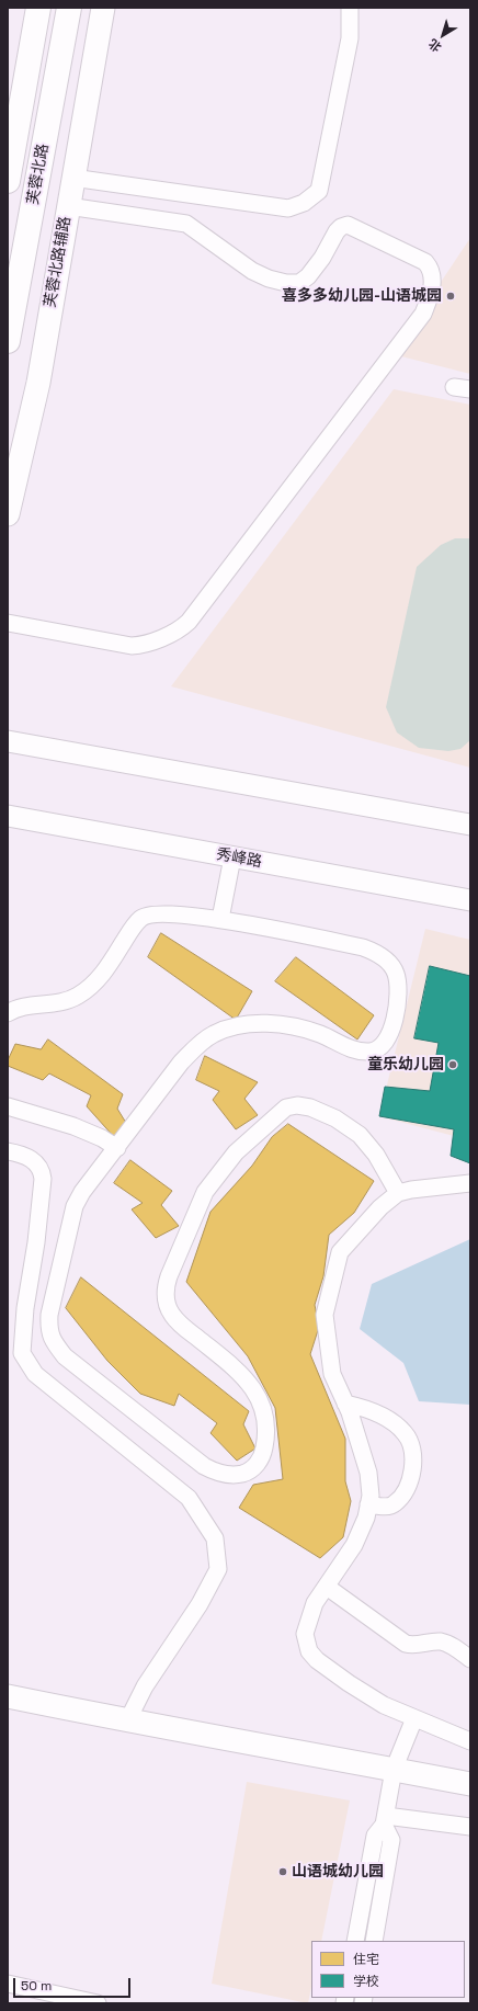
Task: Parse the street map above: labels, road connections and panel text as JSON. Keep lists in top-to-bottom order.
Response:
{
  "streets": {
    "main road": ["芙蓉北路", "芙蓉北路辅路"],
    "street": ["秀峰路"]
  },
  "places": ["喜多多幼儿园-山语城园", "童乐幼儿园", "山语城幼儿园"],
  "legend": ["住宅", "学校"],
  "scale_bar": "50 m",
  "north": "bottom left"
}
